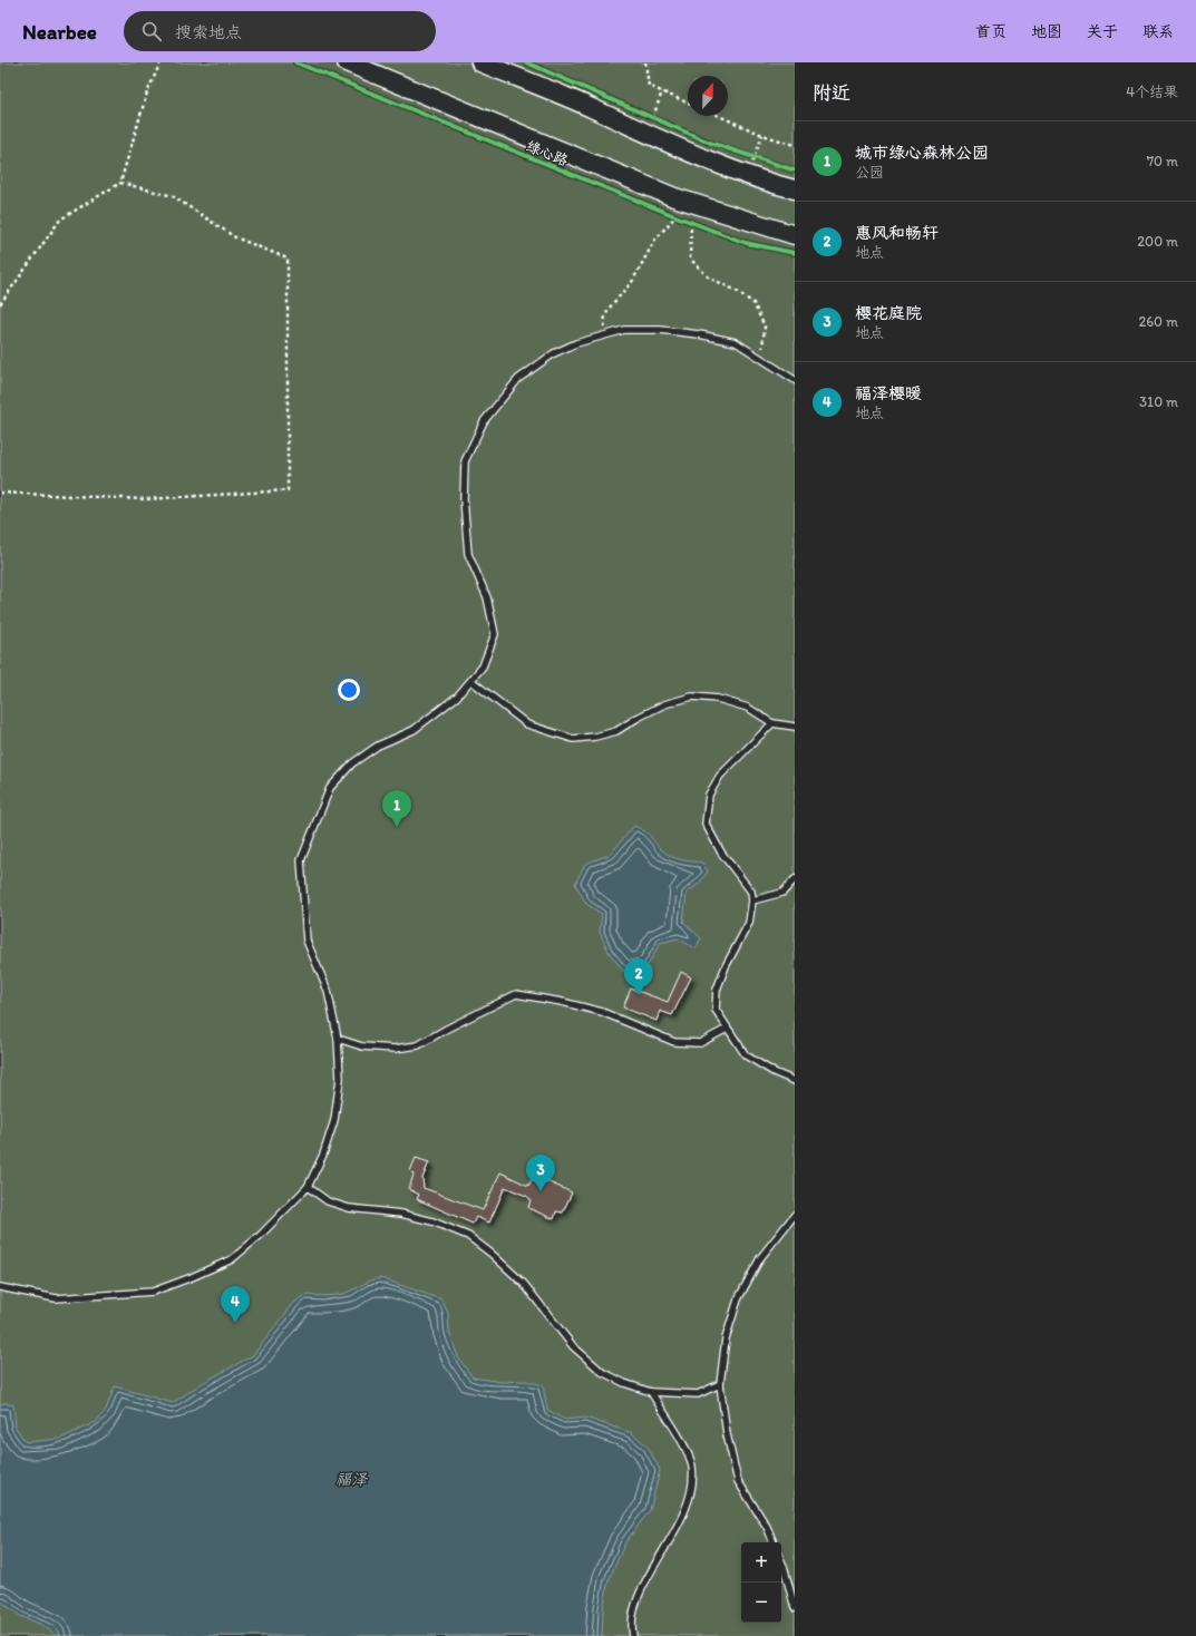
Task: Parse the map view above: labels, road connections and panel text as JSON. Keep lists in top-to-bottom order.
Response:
{
  "streets": {
    "main road": ["绿心路"]
  },
  "water": ["福泽"],
  "north": "top",
  "page": {
    "header": "Nearbee",
    "search": "搜索地点",
    "nav": [
      "首页",
      "地图",
      "关于",
      "联系"
    ],
    "heading": ["附近", "4个结果"],
    "list": [
      {
        "mark": "1",
        "name": "城市绿心森林公园",
        "note": "公园",
        "value": "70 m"
      },
      {
        "mark": "2",
        "name": "惠风和畅轩",
        "note": "地点",
        "value": "200 m"
      },
      {
        "mark": "3",
        "name": "樱花庭院",
        "note": "地点",
        "value": "260 m"
      },
      {
        "mark": "4",
        "name": "福泽樱暖",
        "note": "地点",
        "value": "310 m"
      }
    ],
    "pins": [
      "1",
      "2",
      "3",
      "4"
    ],
    "map_buttons": ["+", "−"]
  }
}
